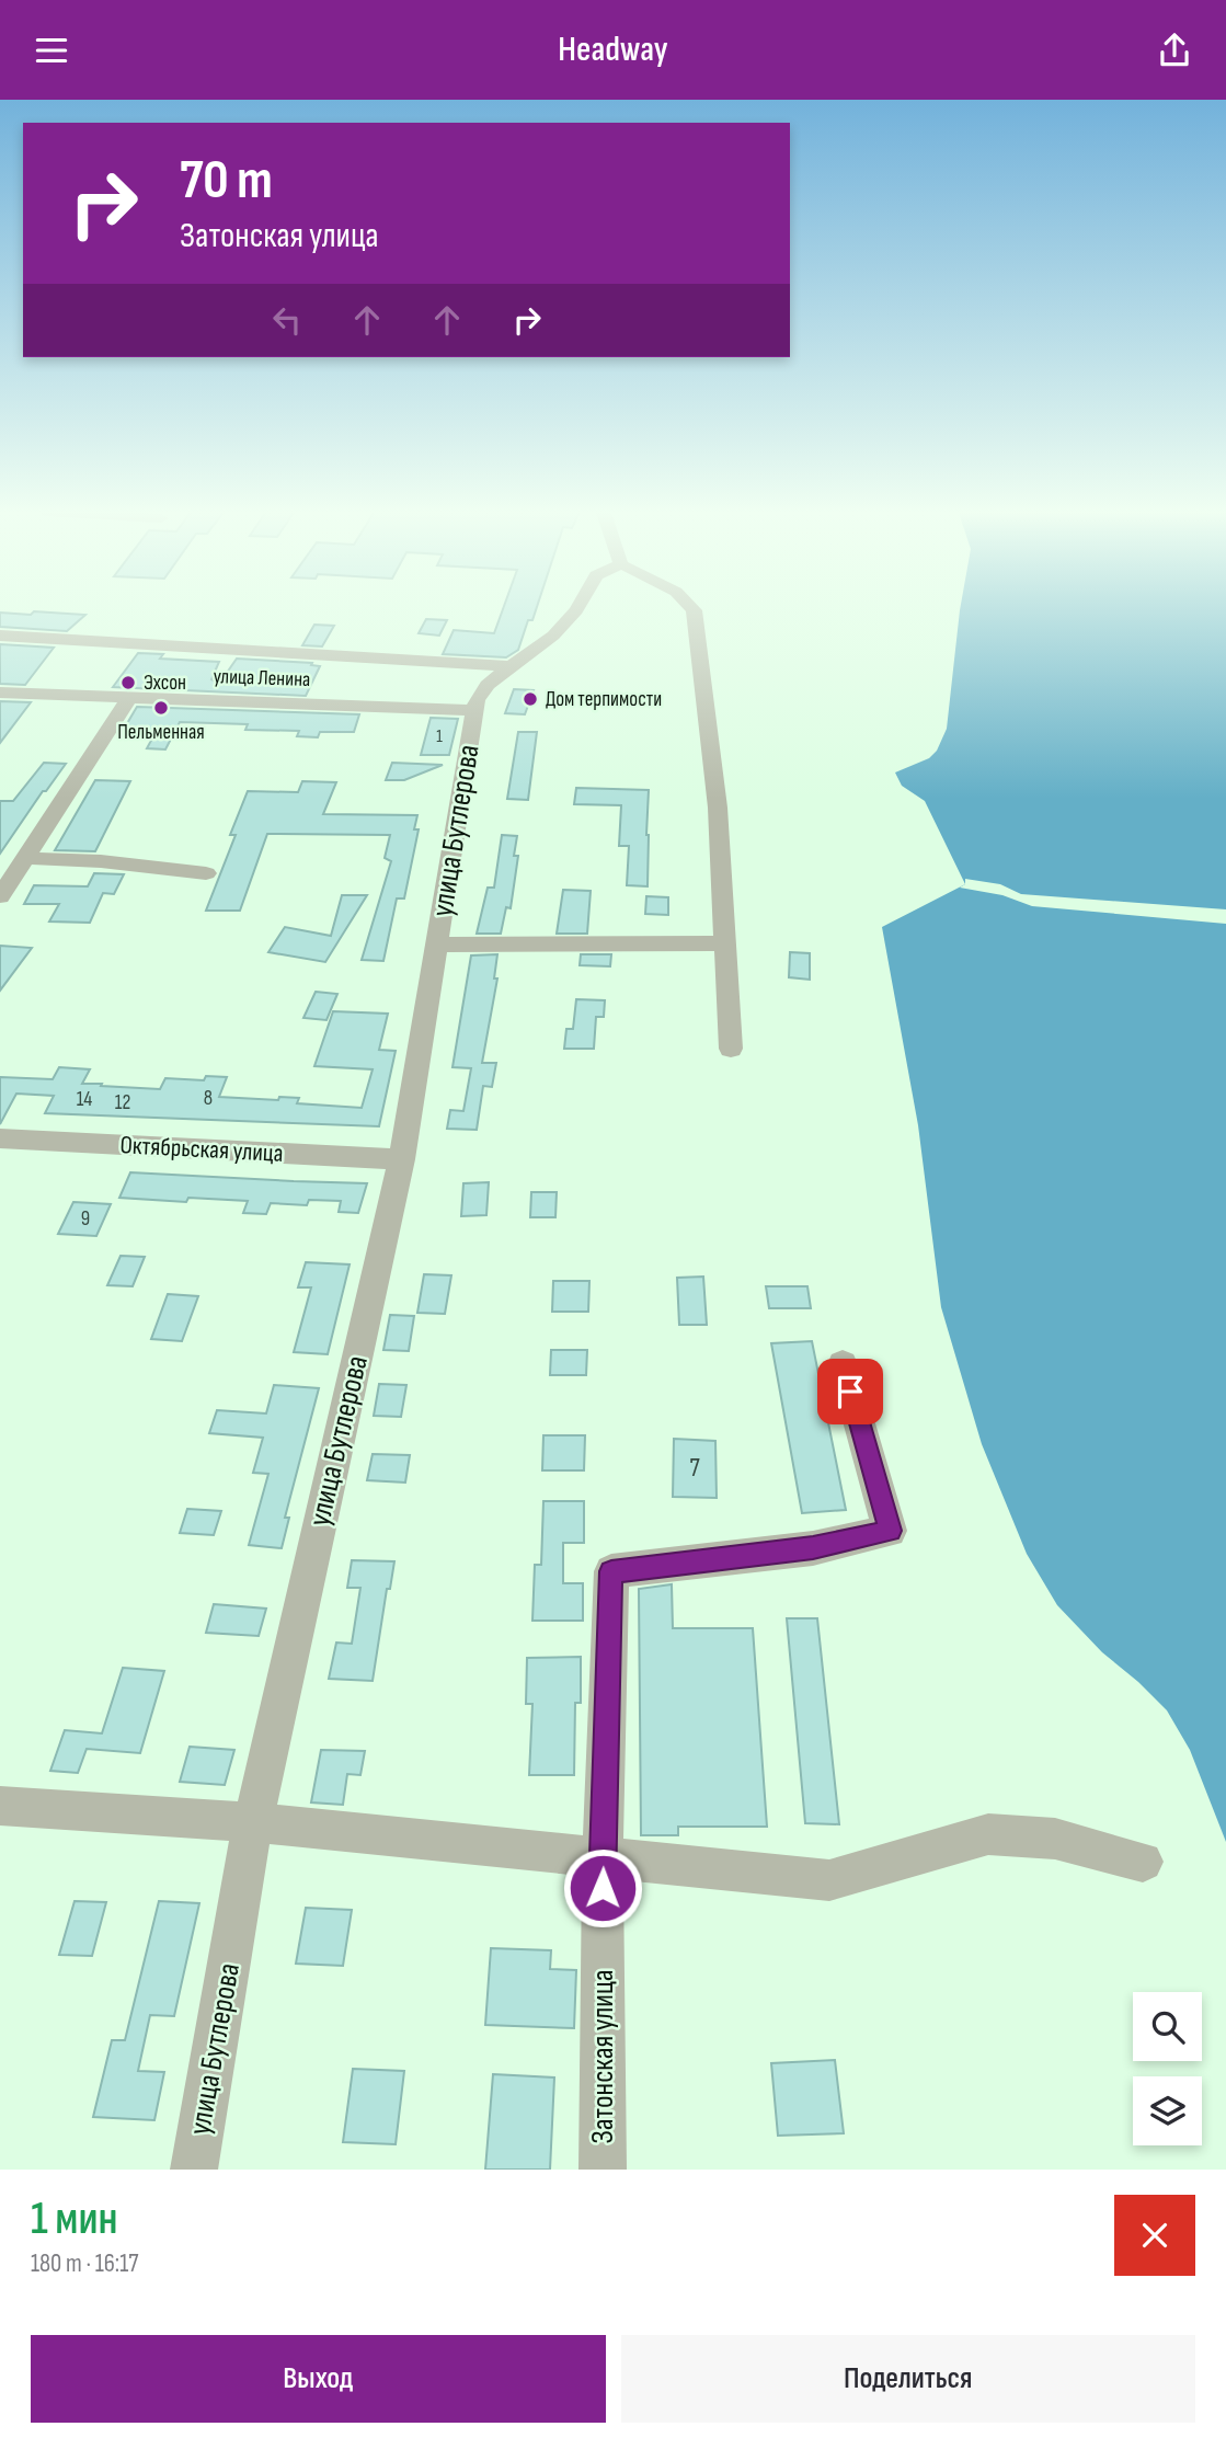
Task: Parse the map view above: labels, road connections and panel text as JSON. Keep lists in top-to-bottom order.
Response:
{
  "streets": {
    "street": [
      "улица Ленина",
      "улица Бутлерова",
      "Октябрьская улица",
      "Затонская улица"
    ]
  },
  "crossings": [
    ["улица Ленина", "улица Бутлерова"],
    ["улица Бутлерова", "Октябрьская улица"]
  ],
  "places": ["Эхсон", "Дом терпимости", "Пельменная"],
  "house_numbers": [
    "1",
    "8",
    "14",
    "12",
    "9",
    "7"
  ],
  "page": {
    "header": "Headway",
    "turn": ["70 m", "Затонская улица"],
    "heading": ["1 мин", "180 m · 16:17"],
    "buttons": ["Выход", "Поделиться"]
  }
}
